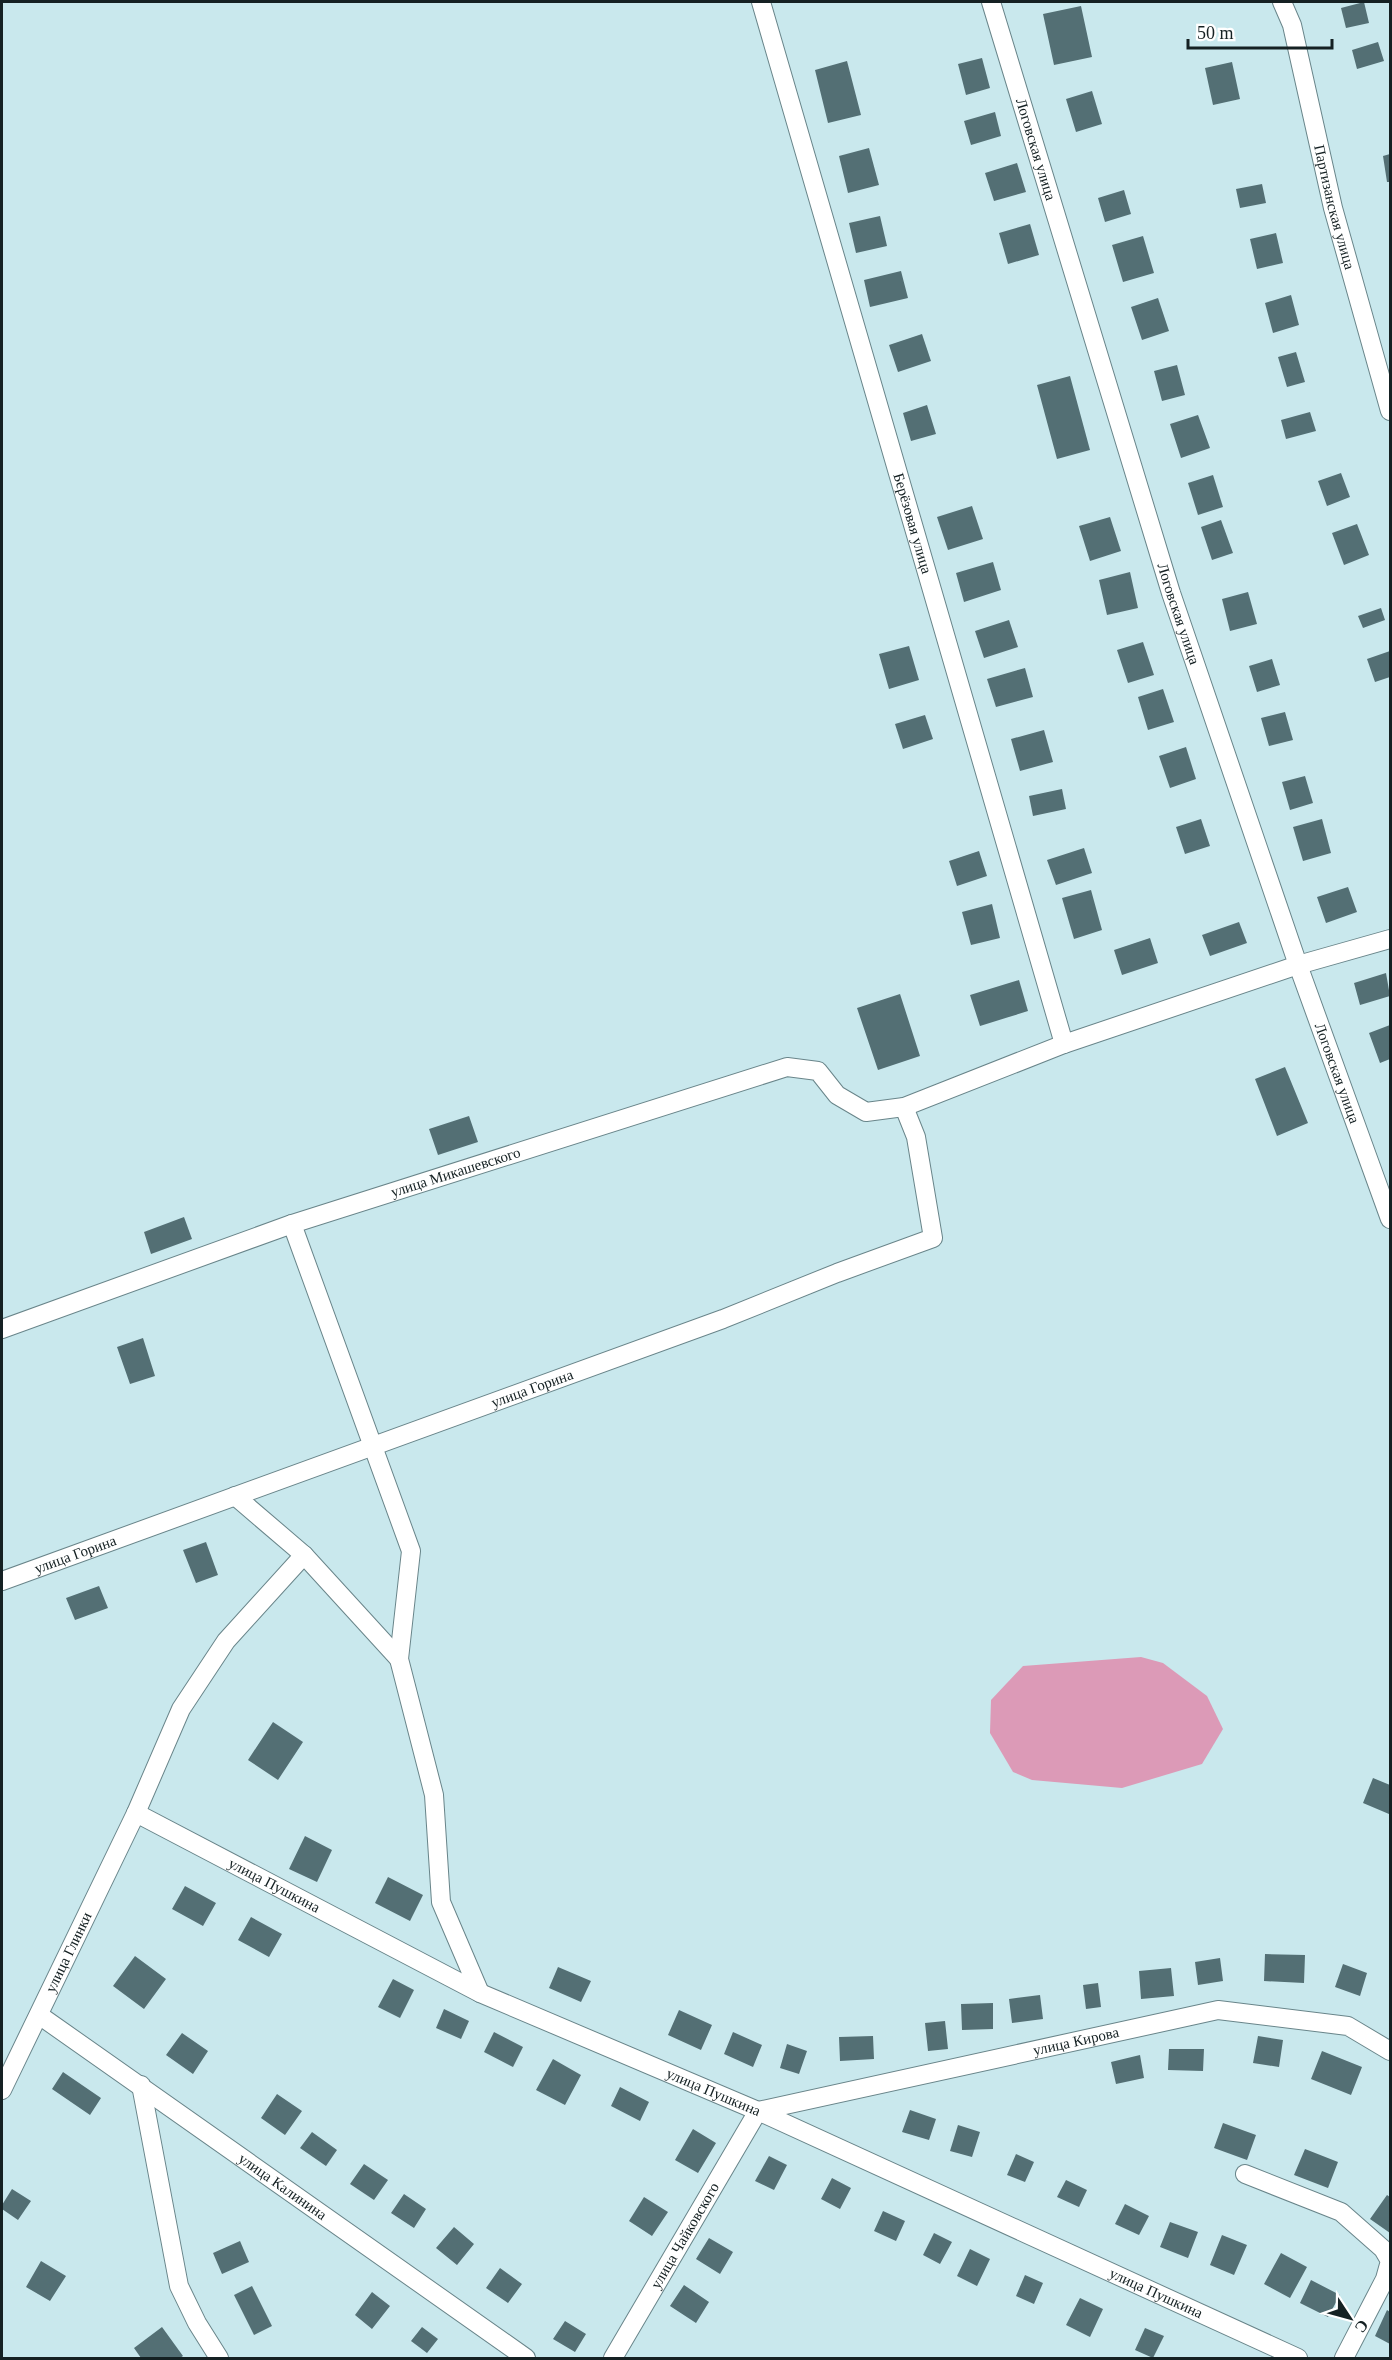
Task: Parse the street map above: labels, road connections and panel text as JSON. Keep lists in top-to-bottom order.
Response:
{
  "streets": {
    "street": [
      "Логовская улица",
      "Партизанская улица",
      "Берёзовая улица",
      "улица Микашевского",
      "улица Горина",
      "улица Пушкина",
      "улица Глинки",
      "улица Кирова",
      "улица Калинина",
      "улица Чайковского"
    ]
  },
  "crossings": [
    ["Логовская улица", "улица Микашевского"],
    ["Берёзовая улица", "улица Микашевского"],
    ["улица Микашевского", "улица Горина"],
    ["улица Пушкина", "улица Глинки"],
    ["улица Пушкина", "улица Кирова"],
    ["улица Пушкина", "улица Чайковского"],
    ["улица Глинки", "улица Калинина"],
    ["улица Кирова", "улица Чайковского"]
  ],
  "scale_bar": "50 m",
  "north": "bottom right"
}
